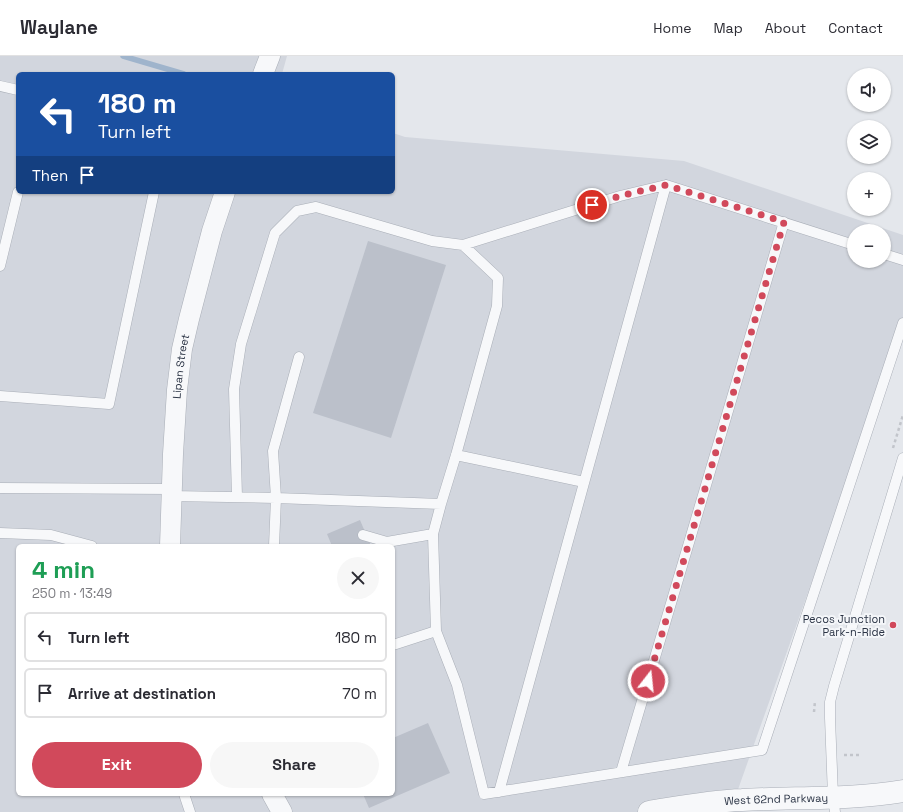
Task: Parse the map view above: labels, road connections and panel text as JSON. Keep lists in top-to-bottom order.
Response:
{
  "streets": {
    "street": ["Lipan Street", "West 62nd Parkway"]
  },
  "places": ["Pecos Junction Park-n-Ride"],
  "page": {
    "header": "Waylane",
    "nav": [
      "Home",
      "Map",
      "About",
      "Contact"
    ],
    "map_buttons": ["+", "−"],
    "turn": ["180 m", "Turn left"],
    "then": "Then",
    "heading": ["4 min", "250 m · 13:49"],
    "list": [
      {
        "name": "Turn left",
        "value": "180 m"
      },
      {
        "name": "Arrive at destination",
        "value": "70 m"
      }
    ],
    "buttons": ["Exit", "Share"]
  }
}
